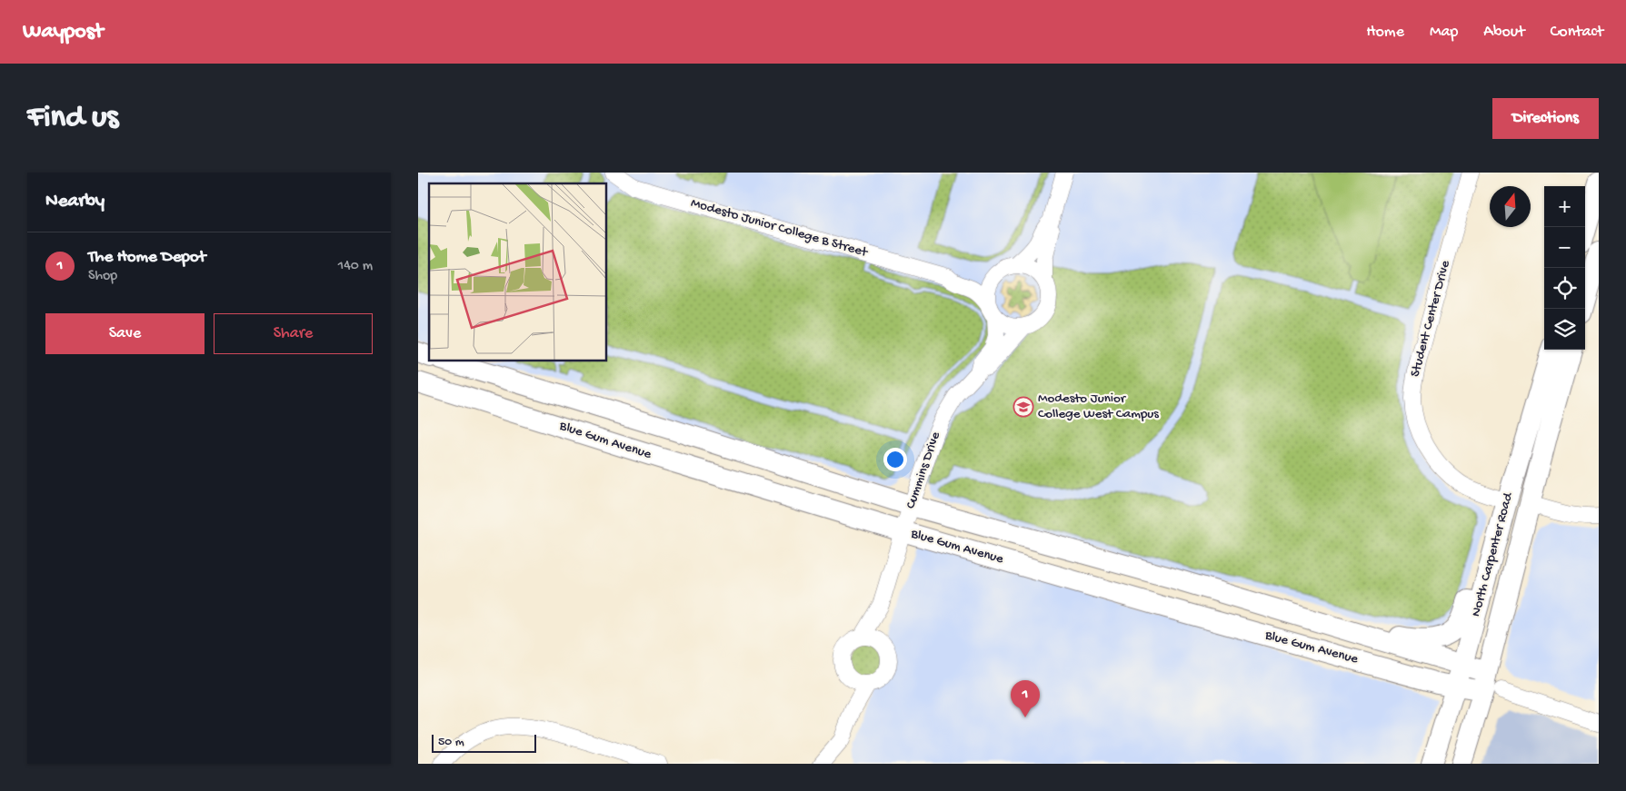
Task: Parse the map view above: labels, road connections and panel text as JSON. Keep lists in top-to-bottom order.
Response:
{
  "streets": {
    "main road": ["Blue Gum Avenue", "North Carpenter Road"],
    "street": ["Modesto Junior College B Street", "Student Center Drive", "Cummins Drive"]
  },
  "crossings": [
    ["Modesto Junior College B Street", "Cummins Drive"],
    ["Student Center Drive", "North Carpenter Road"],
    ["Blue Gum Avenue", "Cummins Drive"],
    ["Blue Gum Avenue", "North Carpenter Road"]
  ],
  "places": {
    "school or university": ["Modesto Junior College West Campus"]
  },
  "scale_bar": "50 m",
  "north": "top",
  "page": {
    "header": "Waypost",
    "nav": [
      "Home",
      "Map",
      "About",
      "Contact"
    ],
    "buttons": [
      "Directions",
      ["Save", "Share"]
    ],
    "title": "Find us",
    "heading": "Nearby",
    "map_buttons": ["+", "−"],
    "list": [
      {
        "mark": "1",
        "name": "The Home Depot",
        "note": "Shop",
        "value": "140 m"
      }
    ],
    "pins": "1",
    "scale": "50 m"
  }
}
